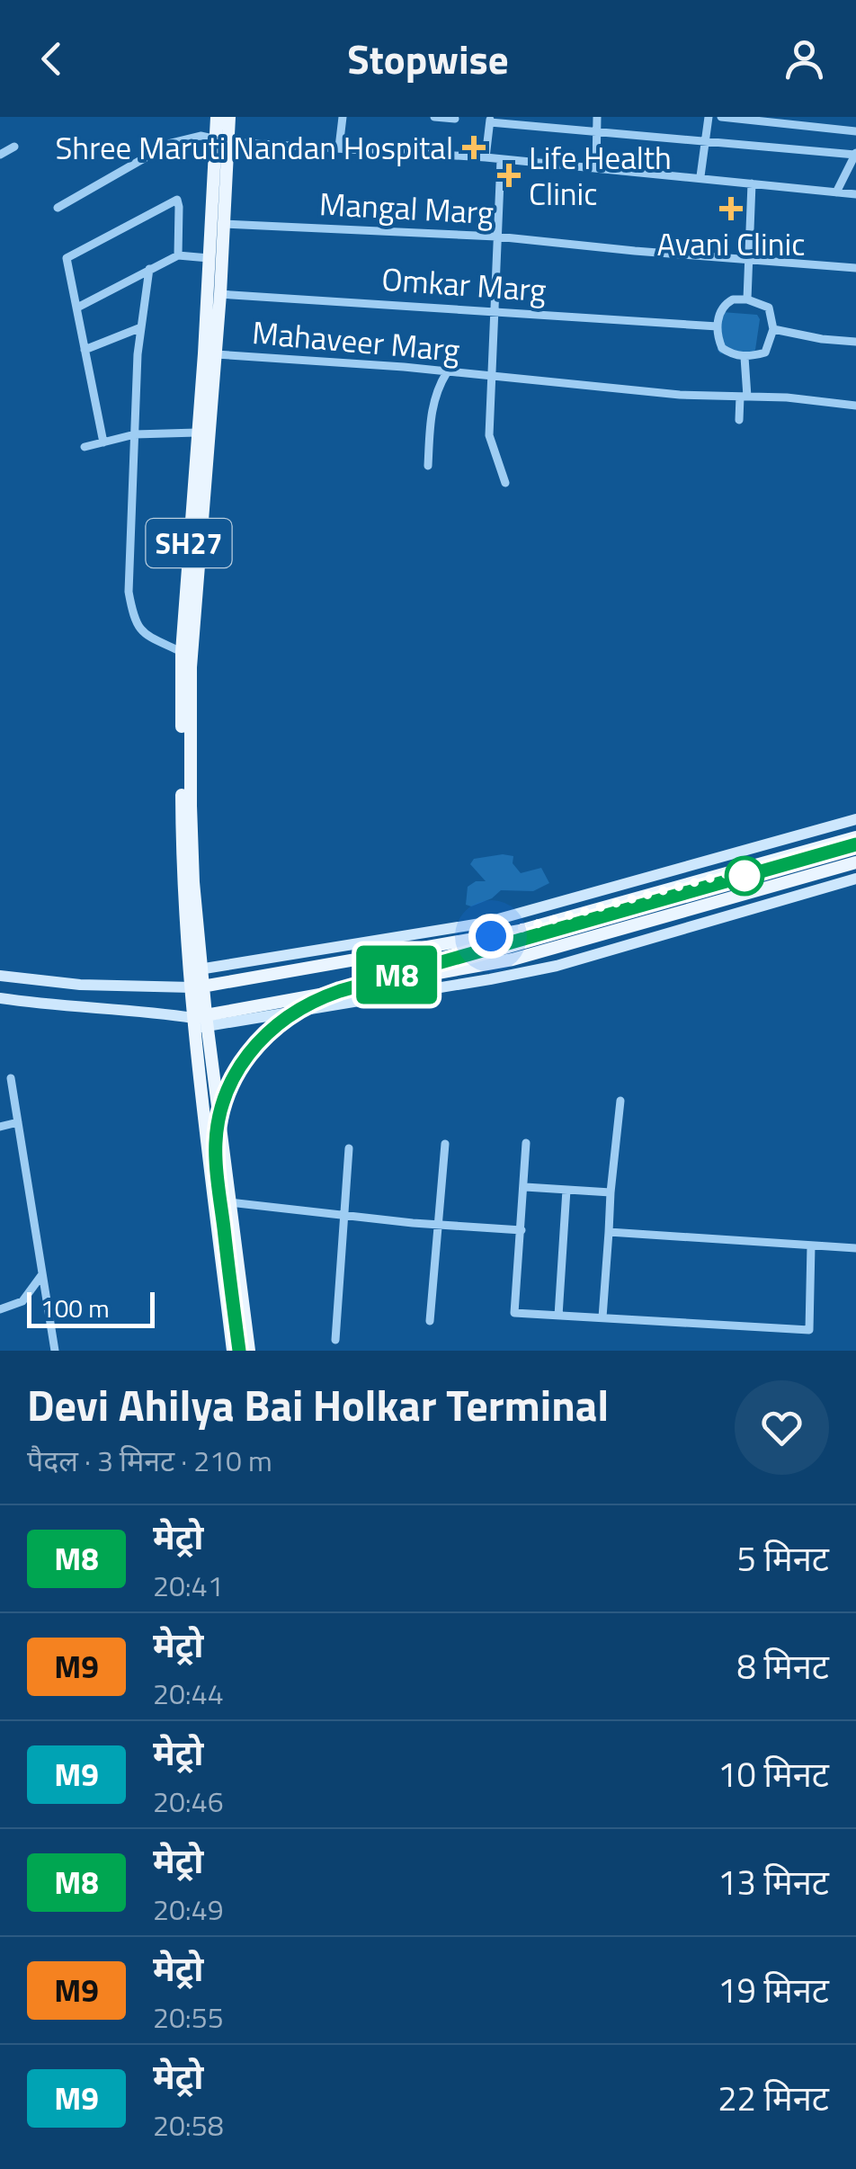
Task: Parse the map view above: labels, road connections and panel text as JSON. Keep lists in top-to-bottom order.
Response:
{
  "streets": {
    "main road": ["SH27"],
    "street": ["Mangal Marg", "Omkar Marg", "Mahaveer Marg"]
  },
  "crossings": [
    ["Mangal Marg", "SH27"],
    ["Omkar Marg", "SH27"],
    ["Mahaveer Marg", "SH27"]
  ],
  "places": {
    "health": ["Shree Maruti Nandan Hospital", "Life Health Clinic", "Avani Clinic"]
  },
  "lines": ["metro line M8"],
  "scale_bar": "100 m",
  "page": {
    "header": "Stopwise",
    "on_map": "M8",
    "scale": "100 m",
    "heading": ["Devi Ahilya Bai Holkar Terminal", "पैदल · 3 मिनट · 210 m"],
    "list": [
      {
        "mark": "M8",
        "name": "मेट्रो",
        "note": "20:41",
        "value": "5 मिनट"
      },
      {
        "mark": "M9",
        "name": "मेट्रो",
        "note": "20:44",
        "value": "8 मिनट"
      },
      {
        "mark": "M9",
        "name": "मेट्रो",
        "note": "20:46",
        "value": "10 मिनट"
      },
      {
        "mark": "M8",
        "name": "मेट्रो",
        "note": "20:49",
        "value": "13 मिनट"
      },
      {
        "mark": "M9",
        "name": "मेट्रो",
        "note": "20:55",
        "value": "19 मिनट"
      },
      {
        "mark": "M9",
        "name": "मेट्रो",
        "note": "20:58",
        "value": "22 मिनट"
      }
    ]
  }
}
